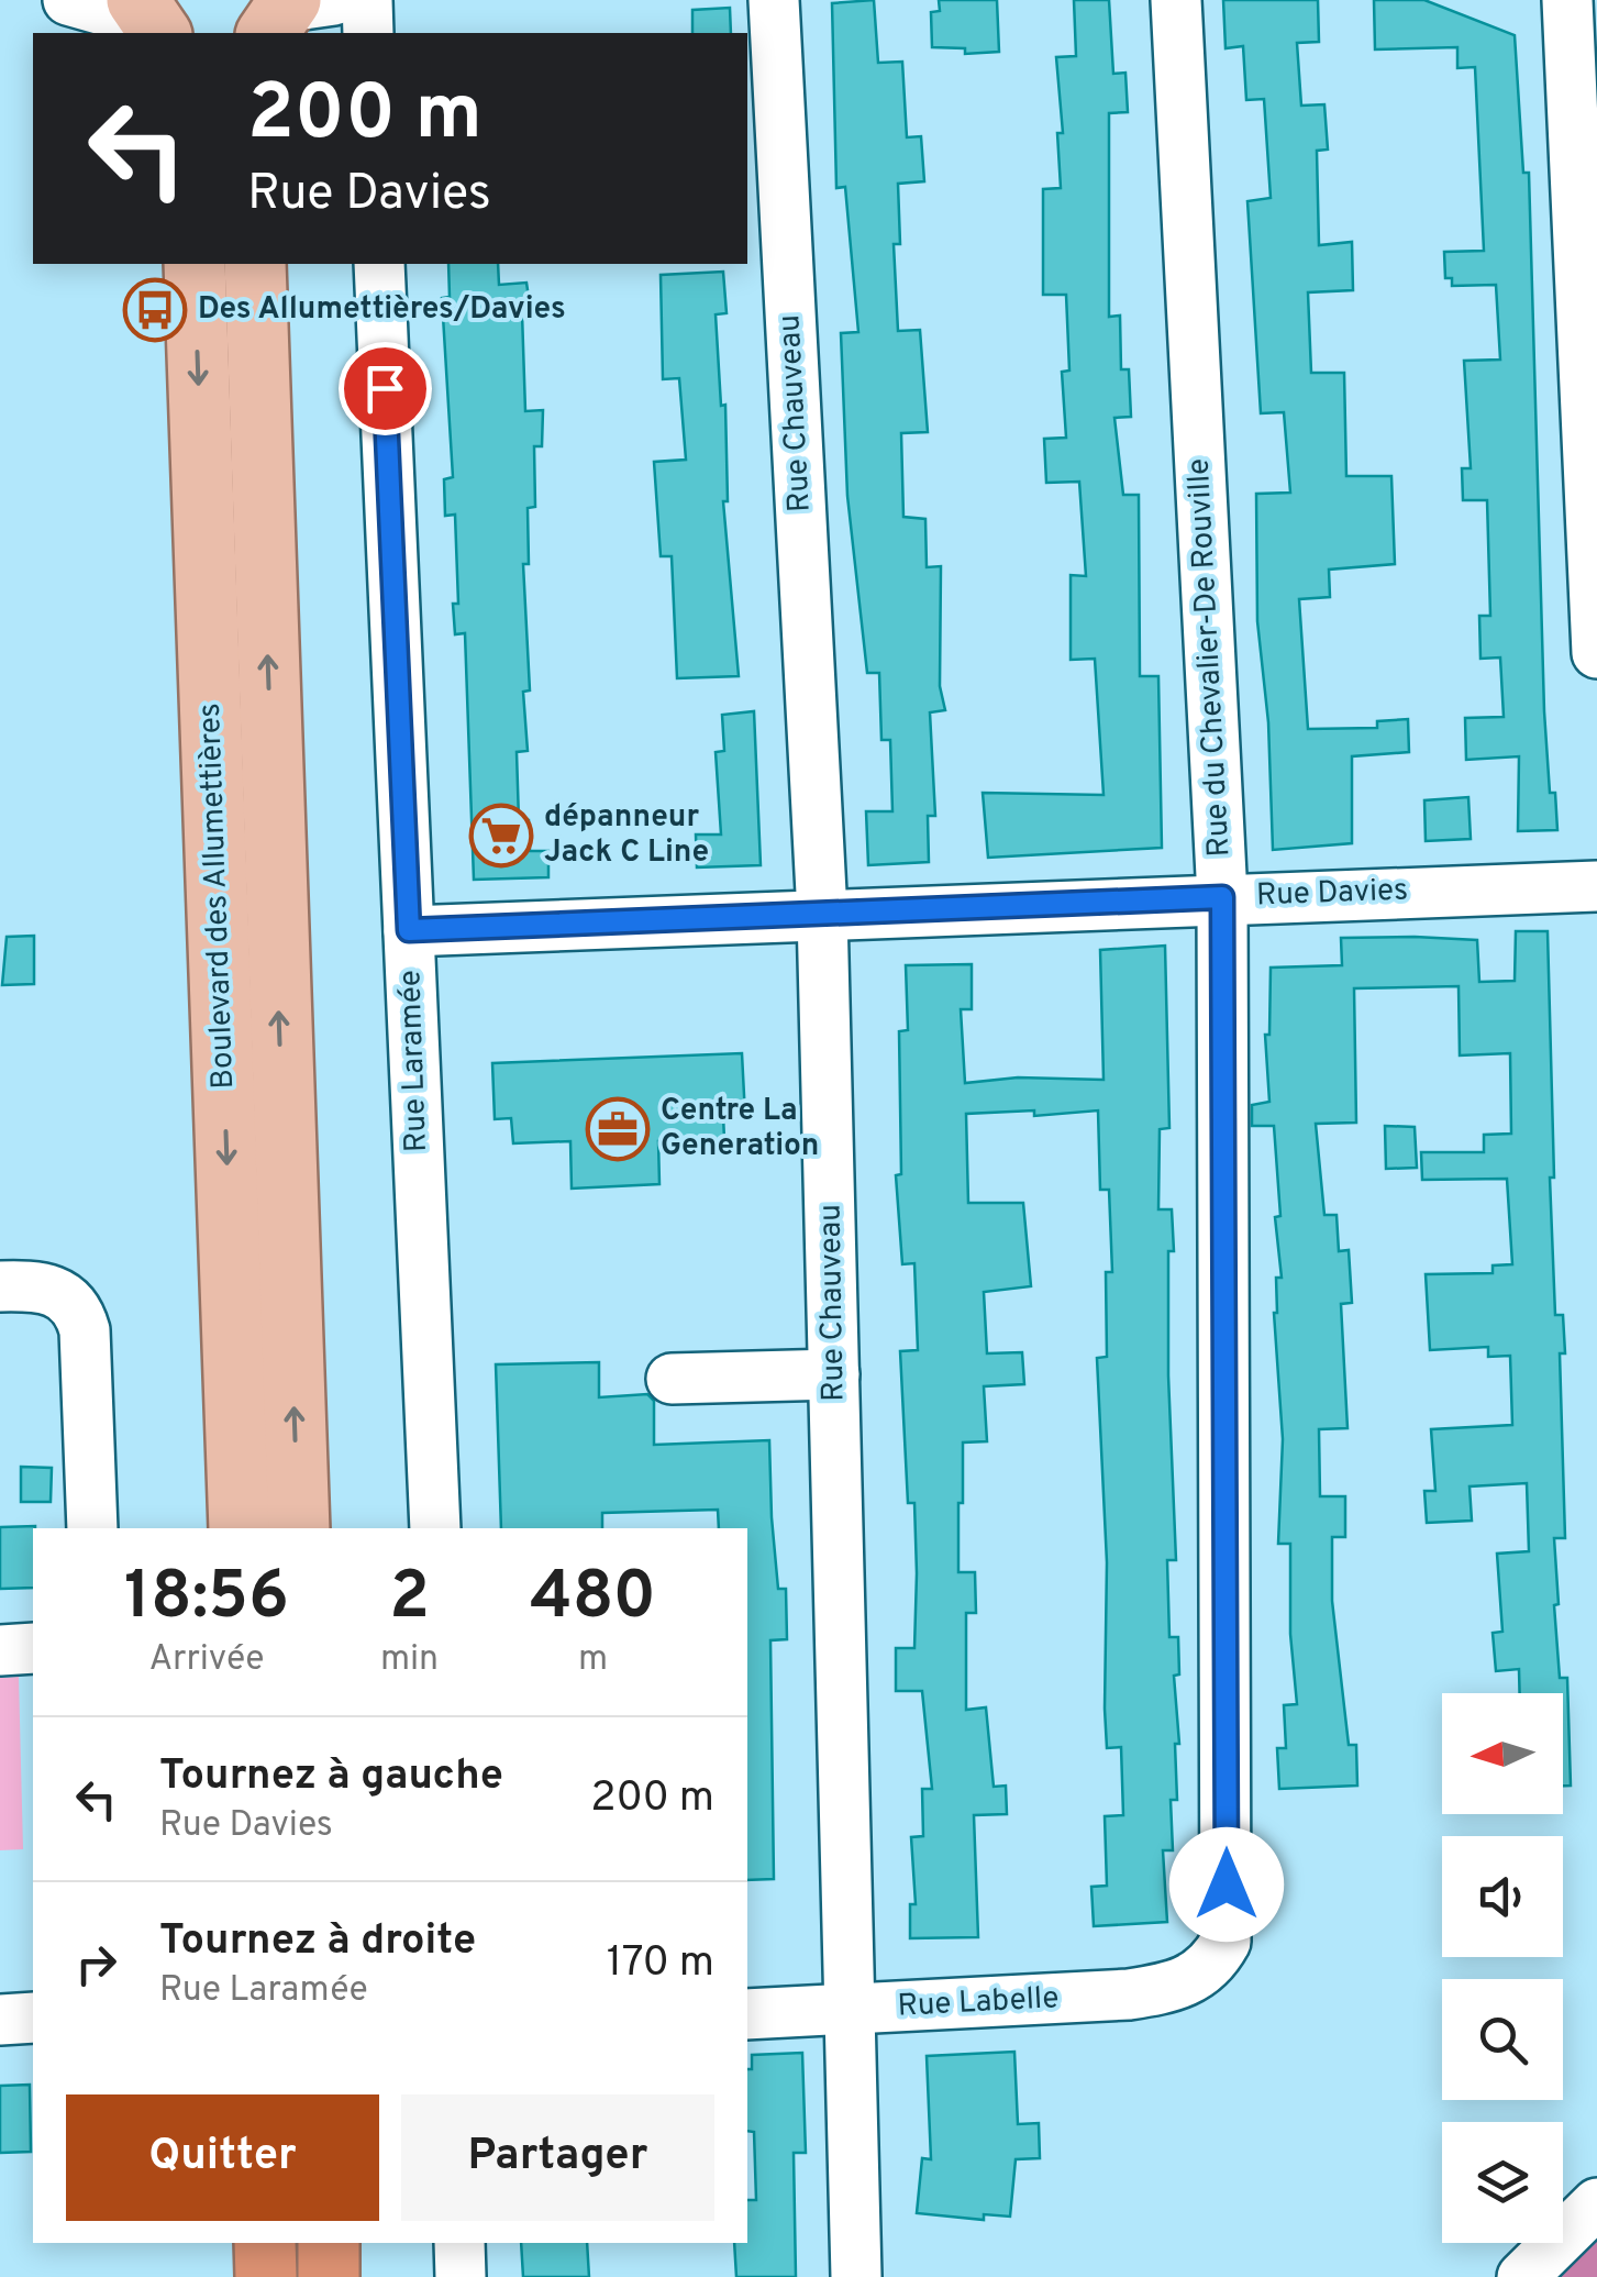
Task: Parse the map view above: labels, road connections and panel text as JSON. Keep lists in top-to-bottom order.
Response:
{
  "streets": {
    "main road": ["Boulevard des Allumettières"],
    "street": [
      "Rue Chauveau",
      "Rue du Chevalier-De Rouville",
      "Rue Davies",
      "Rue Laramée",
      "Rue Labelle"
    ]
  },
  "crossings": [
    ["Rue Chauveau", "Rue Davies"],
    ["Rue Chauveau", "Rue Labelle"],
    ["Rue du Chevalier-De Rouville", "Rue Davies"],
    ["Rue du Chevalier-De Rouville", "Rue Labelle"],
    ["Rue Davies", "Rue Laramée"]
  ],
  "places": {
    "bus stop": ["Des Allumettières/Davies"],
    "supermarket": ["dépanneur Jack C Line"],
    "office": ["Centre La Generation"]
  },
  "north": "left",
  "page": {
    "turn": ["200 m", "Rue Davies"],
    "eta": [
      "18:56",
      "Arrivée",
      "2",
      "min",
      "480",
      "m"
    ],
    "list": [
      {
        "name": "Tournez à gauche",
        "note": "Rue Davies",
        "value": "200 m"
      },
      {
        "name": "Tournez à droite",
        "note": "Rue Laramée",
        "value": "170 m"
      }
    ],
    "buttons": ["Quitter", "Partager"]
  }
}
